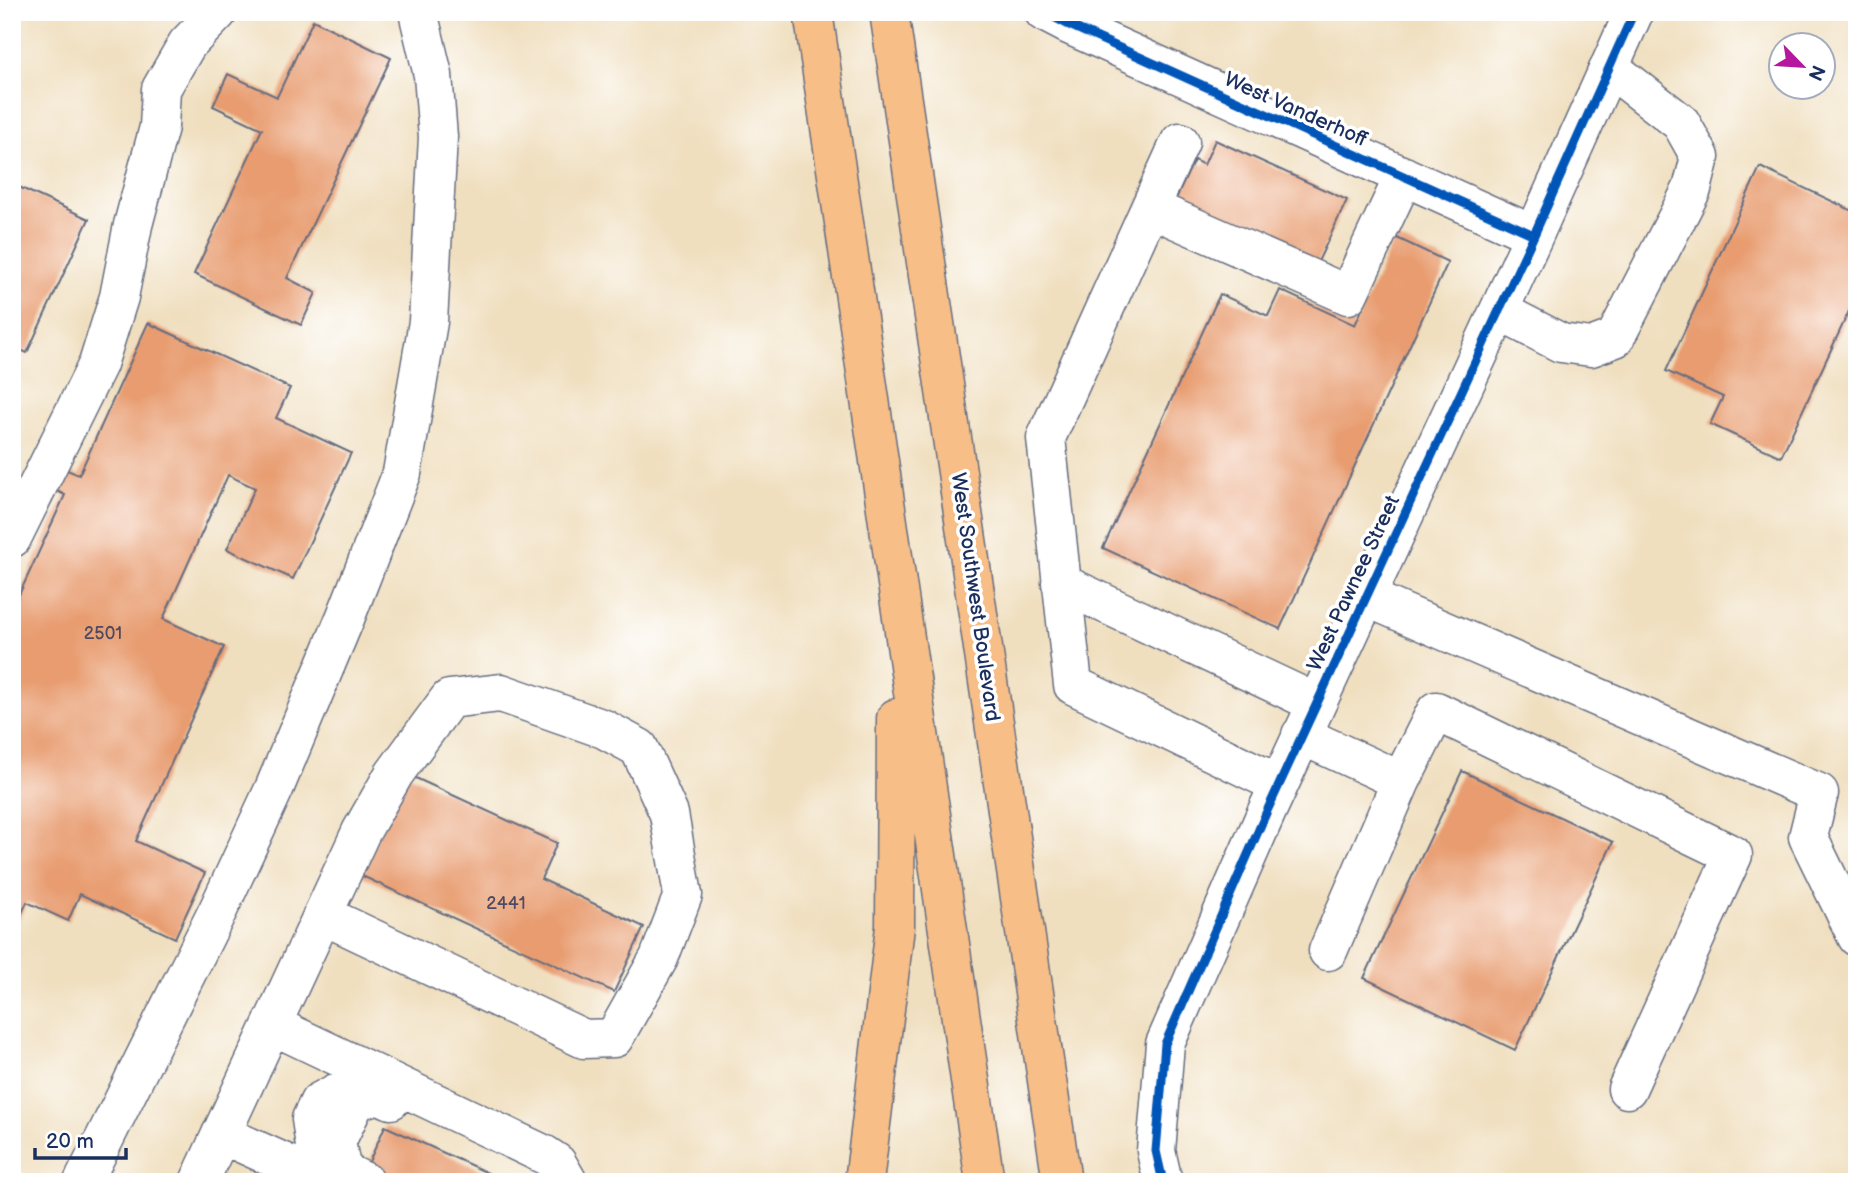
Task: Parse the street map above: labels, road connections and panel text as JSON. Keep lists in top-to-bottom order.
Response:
{
  "streets": {
    "main road": ["West Southwest Boulevard"],
    "street": ["West Vanderhoff", "West Pawnee Street"]
  },
  "crossings": [
    ["West Vanderhoff", "West Pawnee Street"]
  ],
  "house_numbers": ["2501", "2441"],
  "scale_bar": "20 m",
  "north": "bottom right"
}
